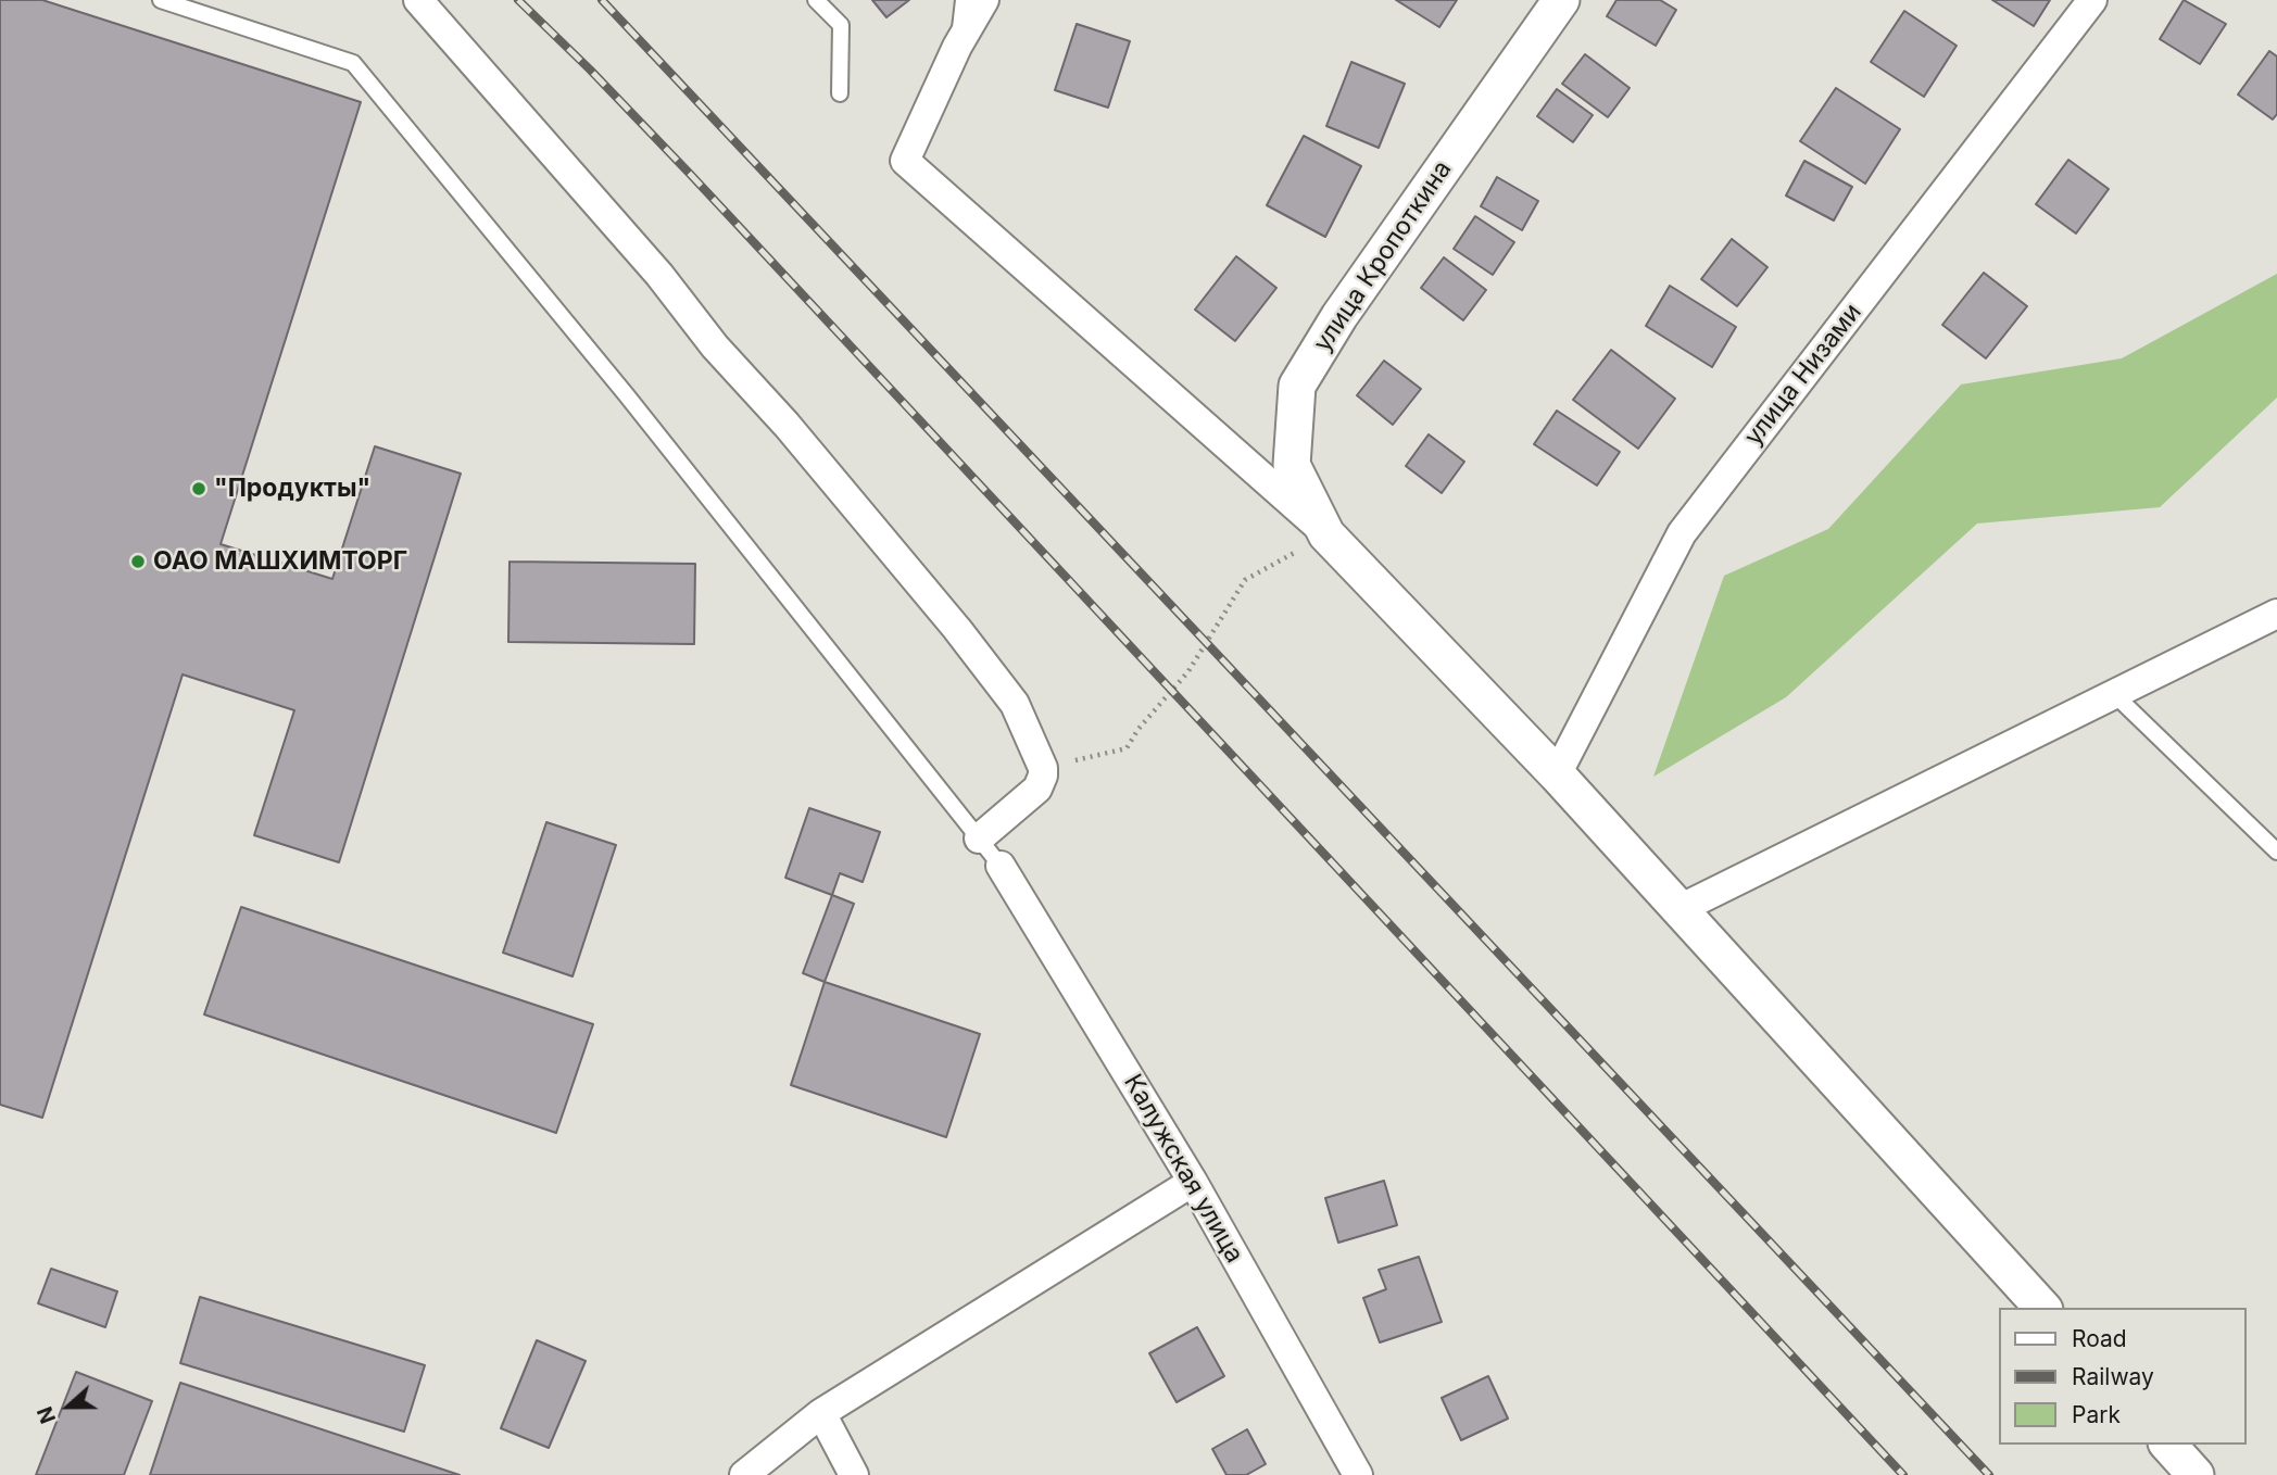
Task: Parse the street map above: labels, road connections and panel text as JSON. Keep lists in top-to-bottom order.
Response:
{
  "streets": {
    "street": ["улица Кропоткина", "улица Низами", "Калужская улица"]
  },
  "crossings": [
    ["улица Кропоткина", "улица Низами"]
  ],
  "places": ["\"Продукты\"", "ОАО МАШХИМТОРГ"],
  "legend": ["Road", "Railway", "Park"],
  "north": "left"
}
